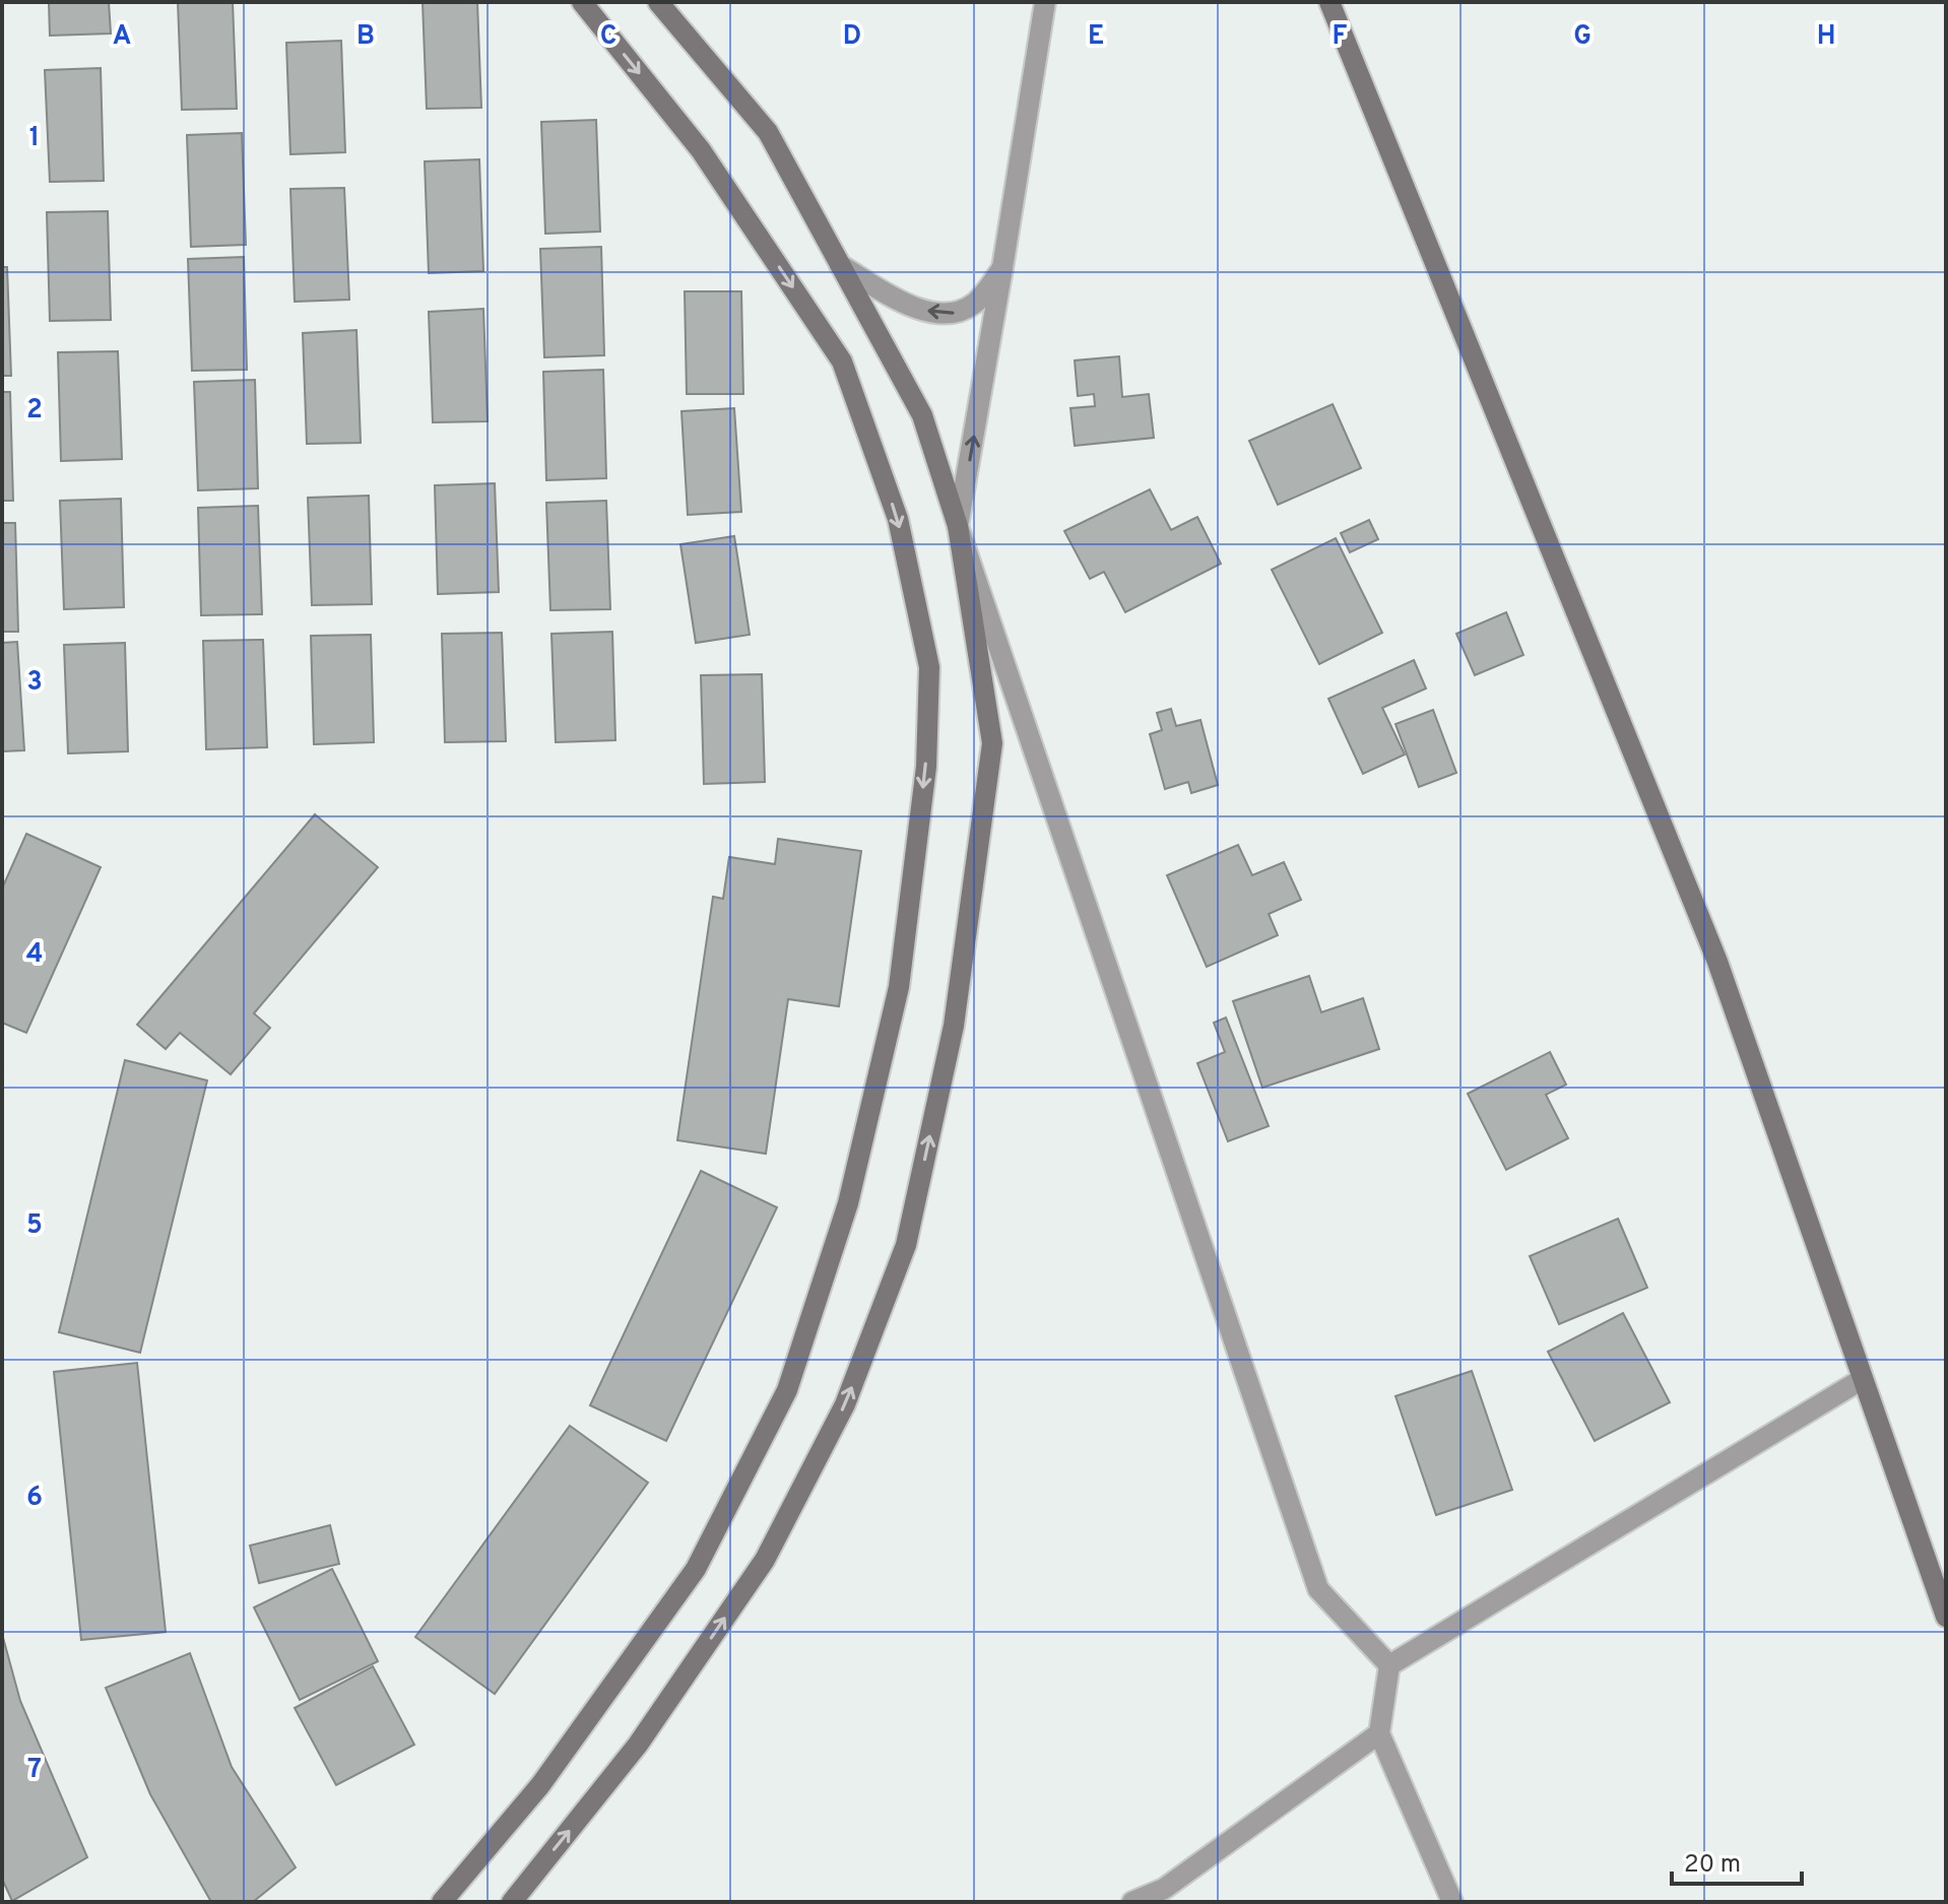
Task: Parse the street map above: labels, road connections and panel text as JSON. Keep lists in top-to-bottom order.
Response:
{
  "scale_bar": "20 m",
  "grid": {
    "columns": [
      "A",
      "B",
      "C",
      "D",
      "E",
      "F",
      "G",
      "H"
    ],
    "rows": [
      "1",
      "2",
      "3",
      "4",
      "5",
      "6",
      "7"
    ]
  }
}
